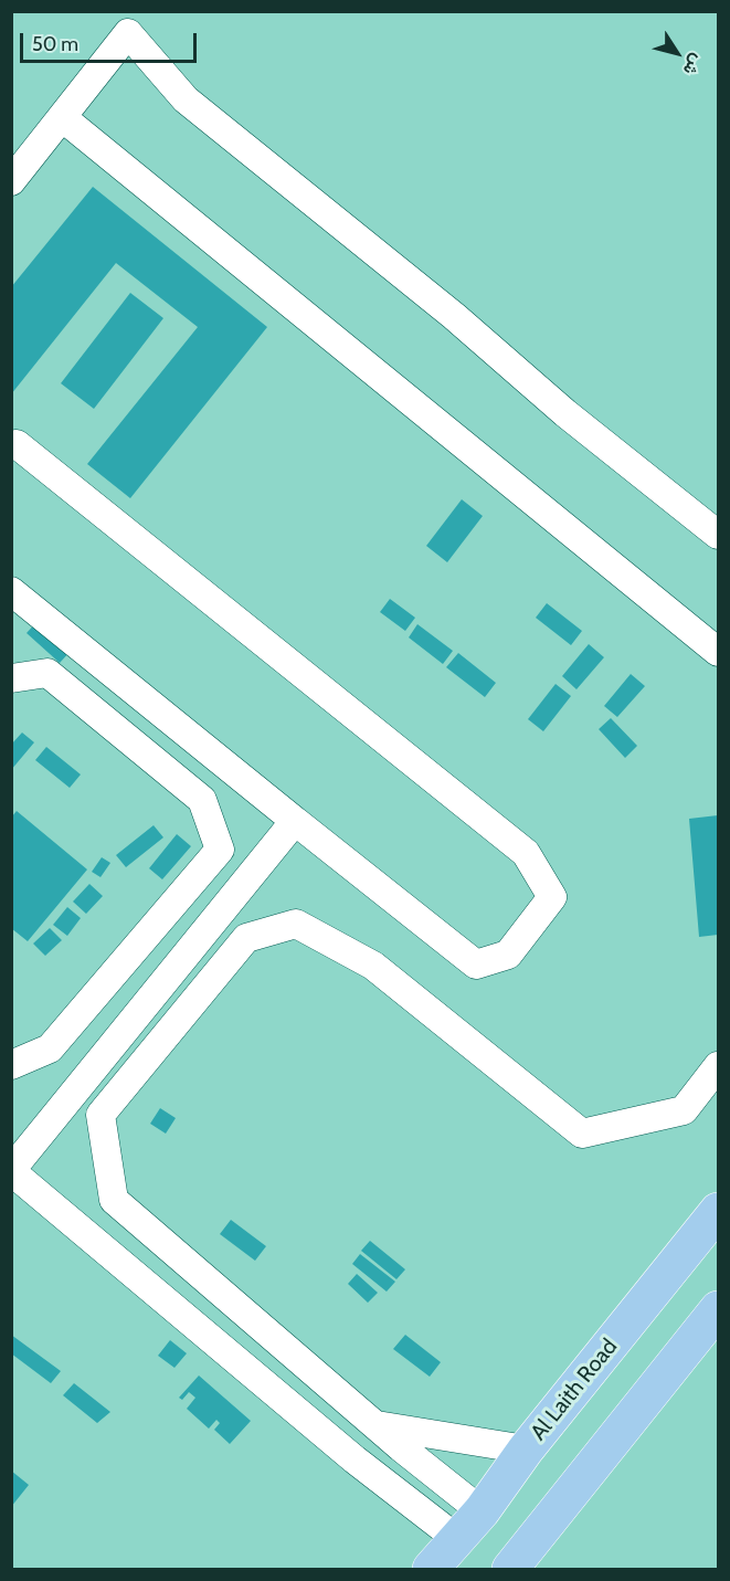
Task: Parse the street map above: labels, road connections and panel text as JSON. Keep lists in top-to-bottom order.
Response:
{
  "streets": {
    "highway": ["Al Laith Road"]
  },
  "scale_bar": "50 m",
  "north": "bottom right"
}
